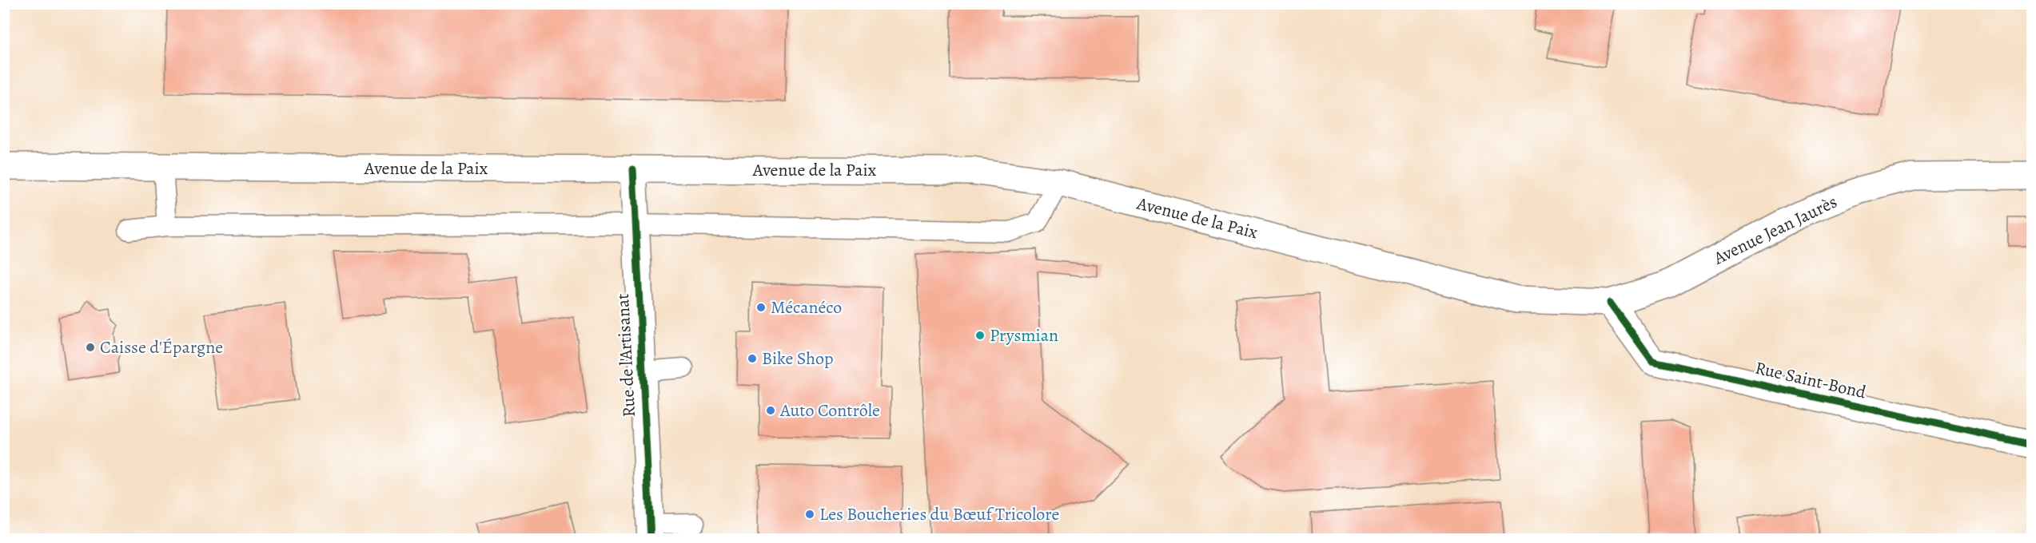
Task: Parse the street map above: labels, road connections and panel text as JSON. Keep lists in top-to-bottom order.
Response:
{
  "streets": {
    "main road": [
      "Avenue de la Paix",
      "Avenue Jean Jaurès",
      "Rue de l'Artisanat",
      "Rue Saint-Bond"
    ]
  },
  "crossings": [
    ["Avenue de la Paix", "Avenue Jean Jaurès"],
    ["Avenue de la Paix", "Rue de l'Artisanat"],
    ["Avenue de la Paix", "Rue Saint-Bond"],
    ["Avenue Jean Jaurès", "Rue Saint-Bond"]
  ],
  "places": [
    "Mécanéco",
    "Prysmian",
    "Caisse d'Épargne",
    "Bike Shop",
    "Auto Contrôle",
    "Les Boucheries du Bœuf Tricolore"
  ]
}
